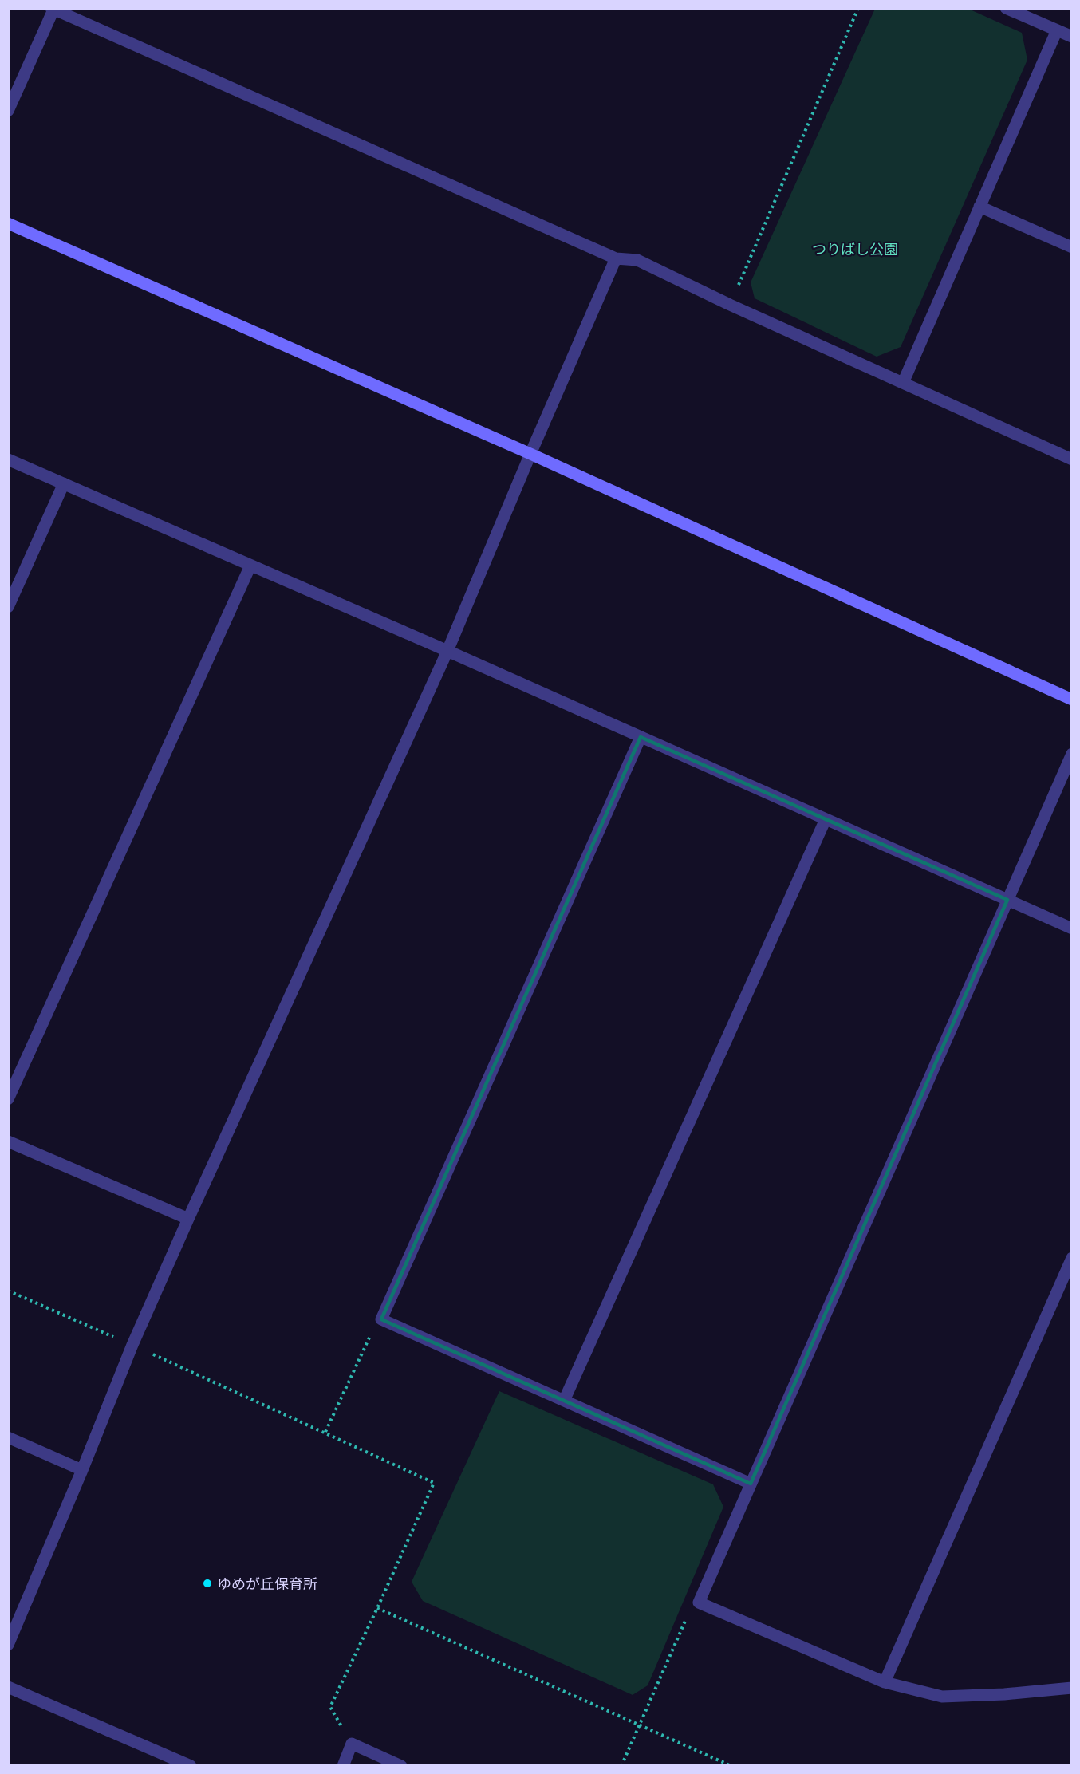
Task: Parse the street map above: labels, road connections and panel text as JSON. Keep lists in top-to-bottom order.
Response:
{
  "parks": ["つりばし公園"],
  "places": ["ゆめが丘保育所"]
}
